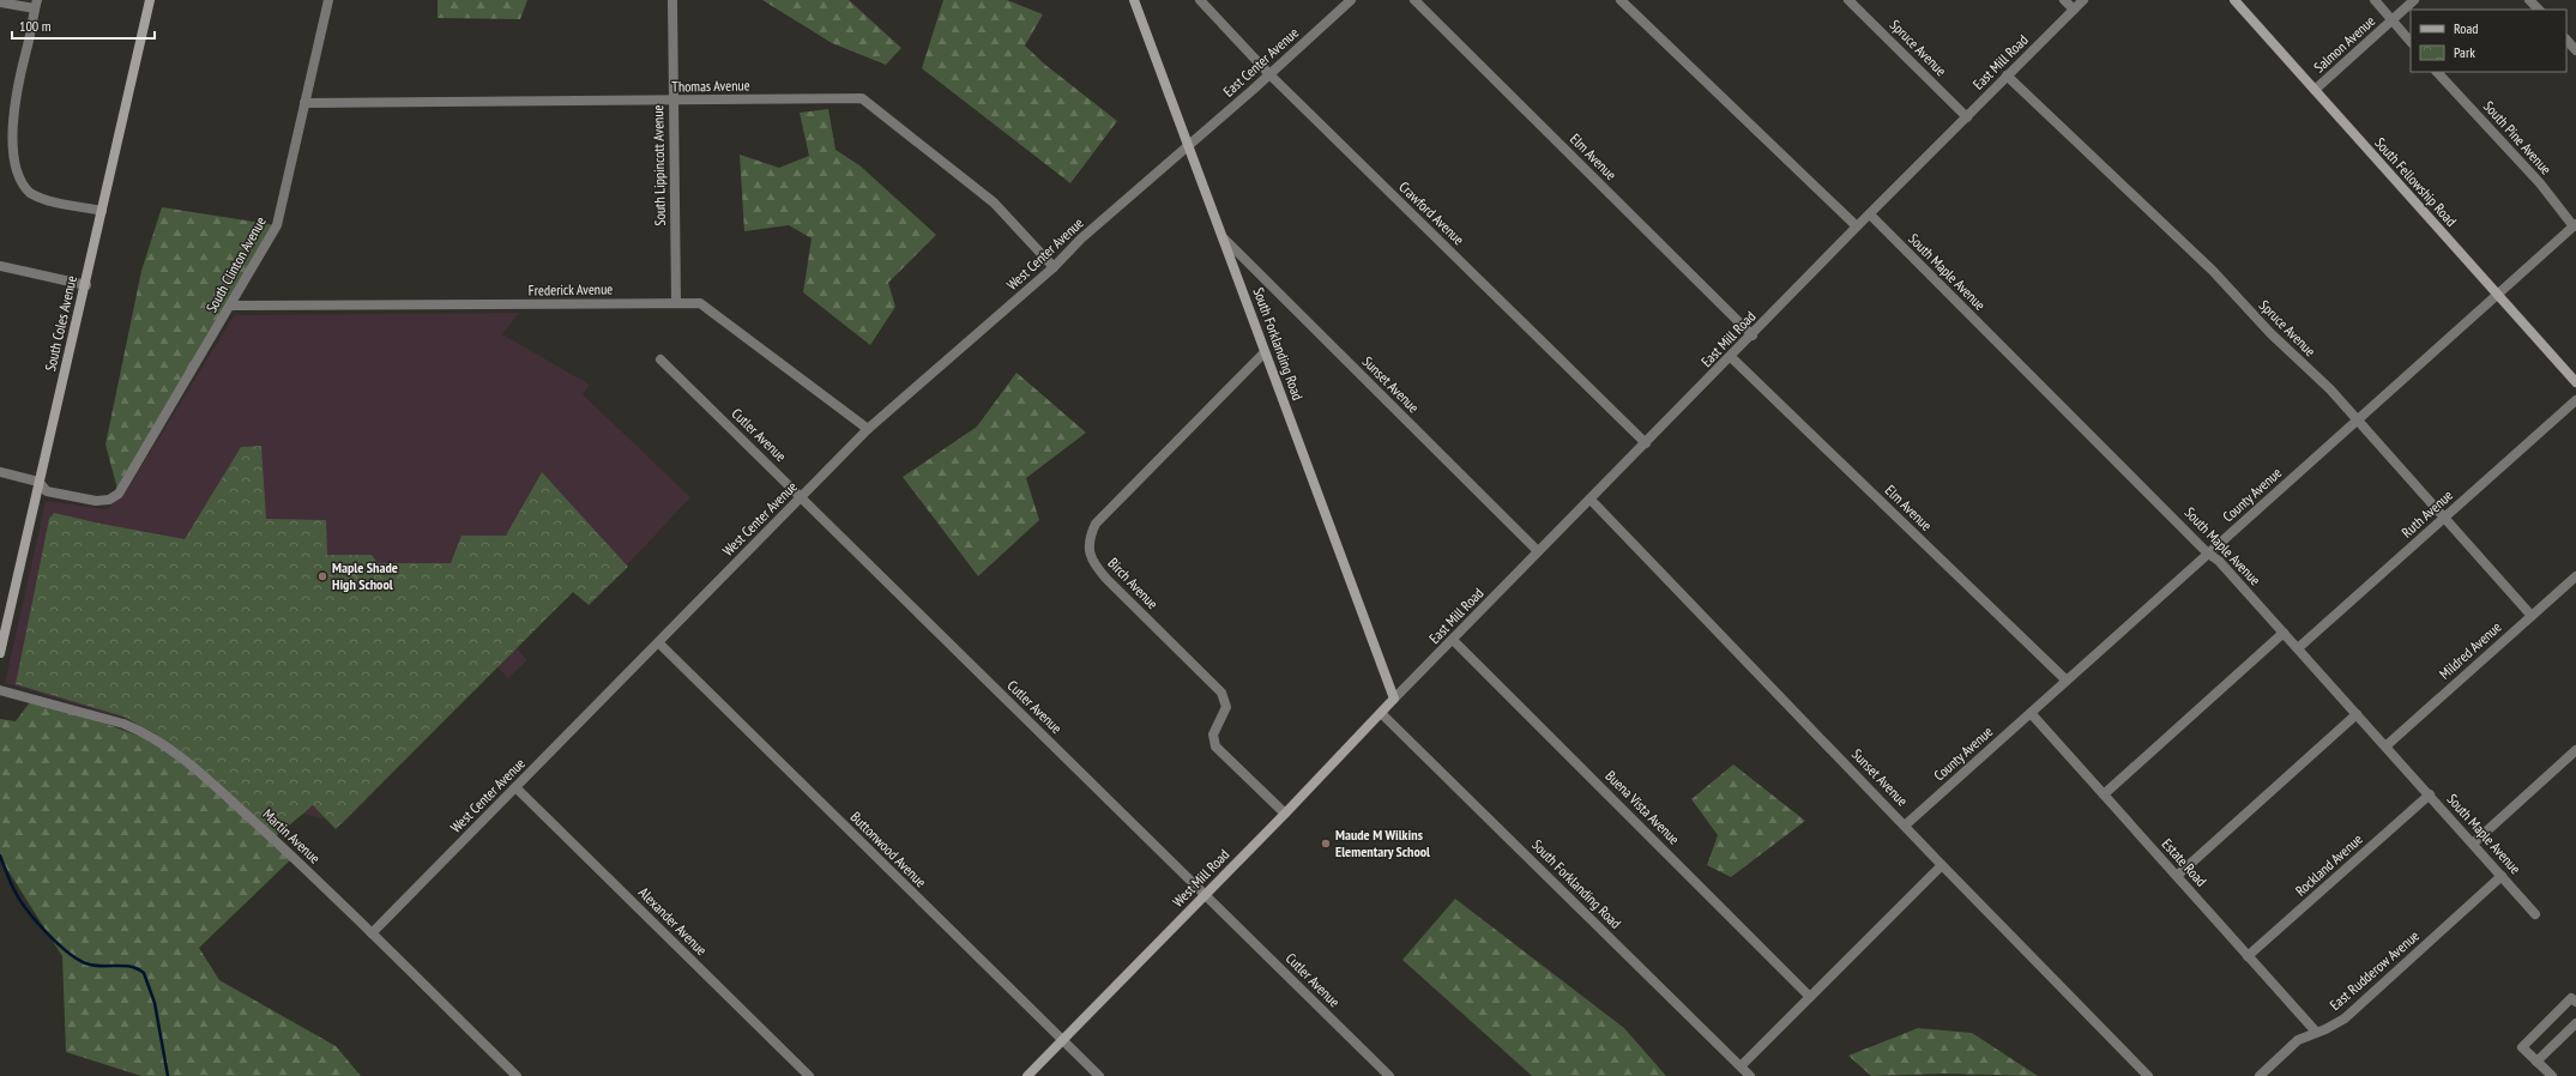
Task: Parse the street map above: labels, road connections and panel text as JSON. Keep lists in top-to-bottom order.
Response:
{
  "streets": {
    "street": [
      "Salmon Avenue",
      "Spruce Avenue",
      "East Center Avenue",
      "East Mill Road",
      "Thomas Avenue",
      "South Pine Avenue",
      "Elm Avenue",
      "South Lippincott Avenue",
      "South Fellowship Road",
      "Crawford Avenue",
      "West Center Avenue",
      "South Clinton Avenue",
      "South Maple Avenue",
      "Frederick Avenue",
      "South Coles Avenue",
      "South Forklanding Road",
      "Sunset Avenue",
      "Cutler Avenue",
      "County Avenue",
      "Ruth Avenue",
      "Birch Avenue",
      "Mildred Avenue",
      "Buena Vista Avenue",
      "Martin Avenue",
      "Buttonwood Avenue",
      "Estate Road",
      "Rockland Avenue",
      "West Mill Road",
      "Alexander Avenue",
      "East Rudderow Avenue"
    ]
  },
  "crossings": [
    ["Salmon Avenue", "South Fellowship Road"],
    ["Spruce Avenue", "East Mill Road"],
    ["Spruce Avenue", "County Avenue"],
    ["Spruce Avenue", "Ruth Avenue"],
    ["Spruce Avenue", "Mildred Avenue"],
    ["East Center Avenue", "Crawford Avenue"],
    ["East Center Avenue", "West Center Avenue"],
    ["East Center Avenue", "South Forklanding Road"],
    ["East Mill Road", "Elm Avenue"],
    ["East Mill Road", "Crawford Avenue"],
    ["East Mill Road", "South Maple Avenue"],
    ["East Mill Road", "South Forklanding Road"],
    ["East Mill Road", "Sunset Avenue"],
    ["East Mill Road", "Buena Vista Avenue"],
    ["East Mill Road", "West Mill Road"],
    ["Thomas Avenue", "South Lippincott Avenue"],
    ["Thomas Avenue", "West Center Avenue"],
    ["Thomas Avenue", "South Clinton Avenue"],
    ["South Pine Avenue", "County Avenue"],
    ["Elm Avenue", "County Avenue"],
    ["South Lippincott Avenue", "Frederick Avenue"],
    ["South Fellowship Road", "County Avenue"],
    ["West Center Avenue", "Frederick Avenue"],
    ["West Center Avenue", "South Forklanding Road"],
    ["West Center Avenue", "Cutler Avenue"],
    ["West Center Avenue", "Martin Avenue"],
    ["West Center Avenue", "Buttonwood Avenue"],
    ["West Center Avenue", "Alexander Avenue"],
    ["South Clinton Avenue", "Frederick Avenue"],
    ["South Clinton Avenue", "South Coles Avenue"],
    ["South Maple Avenue", "County Avenue"],
    ["South Maple Avenue", "Ruth Avenue"],
    ["South Maple Avenue", "Mildred Avenue"],
    ["South Maple Avenue", "Rockland Avenue"],
    ["South Maple Avenue", "East Rudderow Avenue"],
    ["South Forklanding Road", "Sunset Avenue"],
    ["South Forklanding Road", "Birch Avenue"],
    ["South Forklanding Road", "West Mill Road"],
    ["Sunset Avenue", "County Avenue"],
    ["Cutler Avenue", "West Mill Road"],
    ["County Avenue", "Estate Road"],
    ["Birch Avenue", "West Mill Road"],
    ["Buttonwood Avenue", "West Mill Road"],
    ["Estate Road", "Rockland Avenue"],
    ["Estate Road", "East Rudderow Avenue"]
  ],
  "places": ["Maple Shade High School", "Maude M Wilkins Elementary School"],
  "legend": ["Road", "Park"],
  "scale_bar": "100 m"
}
